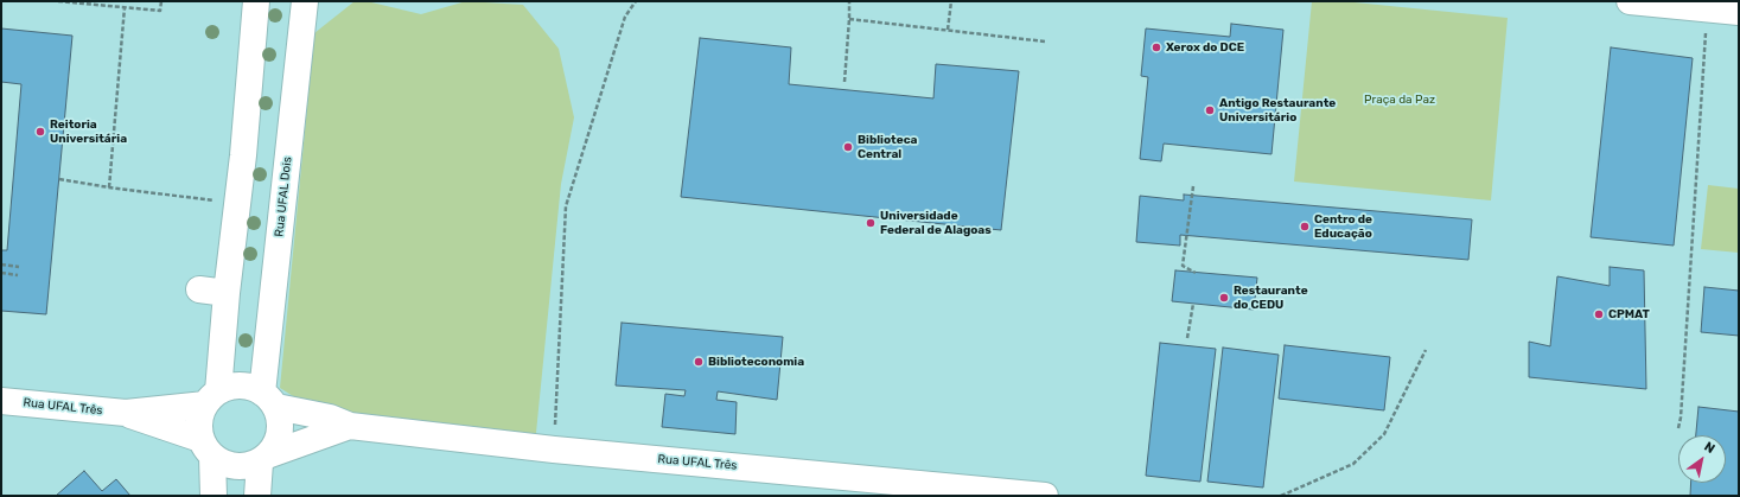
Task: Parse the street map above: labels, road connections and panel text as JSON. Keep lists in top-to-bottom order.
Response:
{
  "streets": {
    "street": ["Rua UFAL Dois", "Rua UFAL Três"]
  },
  "crossings": [
    ["Rua UFAL Dois", "Rua UFAL Três"]
  ],
  "parks": ["Praça da Paz"],
  "places": [
    "Xerox do DCE",
    "Antigo Restaurante Universitário",
    "Reitoria Universitária",
    "Biblioteca Central",
    "Universidade Federal de Alagoas",
    "Centro de Educação",
    "Restaurante do CEDU",
    "CPMAT",
    "Biblioteconomia"
  ],
  "north": "top right"
}
